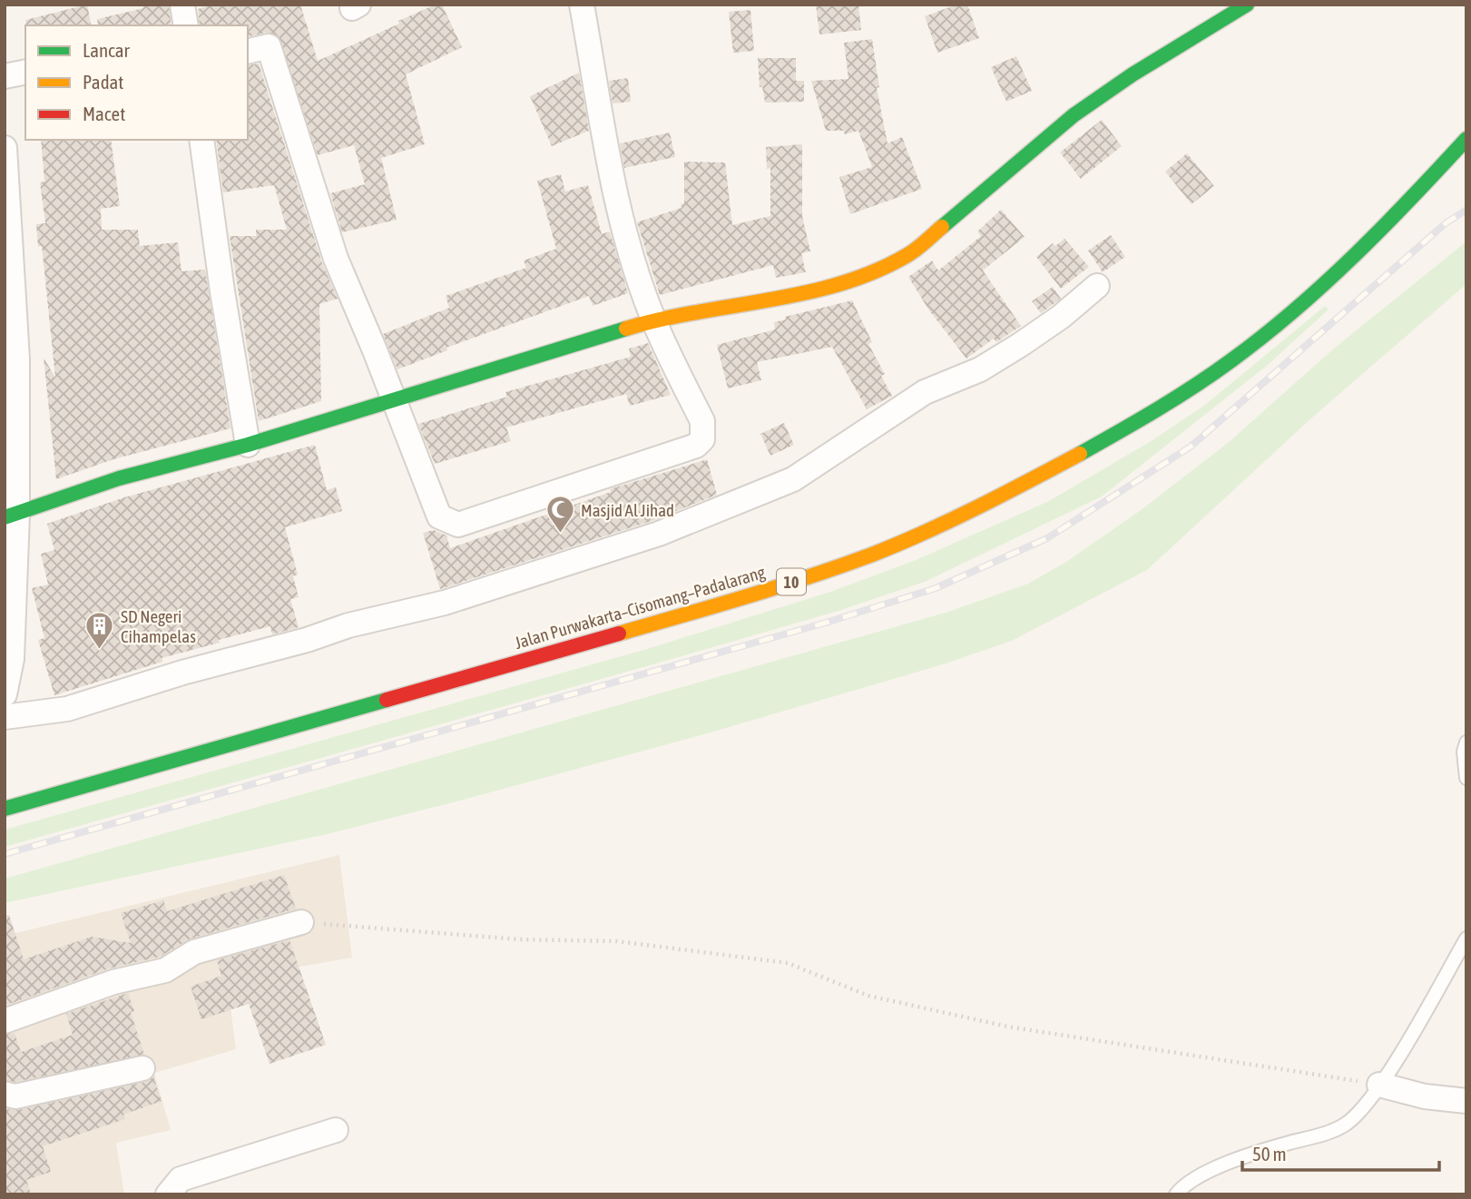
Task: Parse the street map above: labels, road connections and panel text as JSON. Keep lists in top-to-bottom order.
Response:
{
  "streets": {
    "main road": ["10", "Jalan Purwakarta–Cisomang–Padalarang"]
  },
  "places": {
    "mosque": ["Masjid Al Jihad"],
    "building": ["SD Negeri Cihampelas"]
  },
  "legend": ["Lancar", "Padat", "Macet"],
  "scale_bar": "50 m"
}
